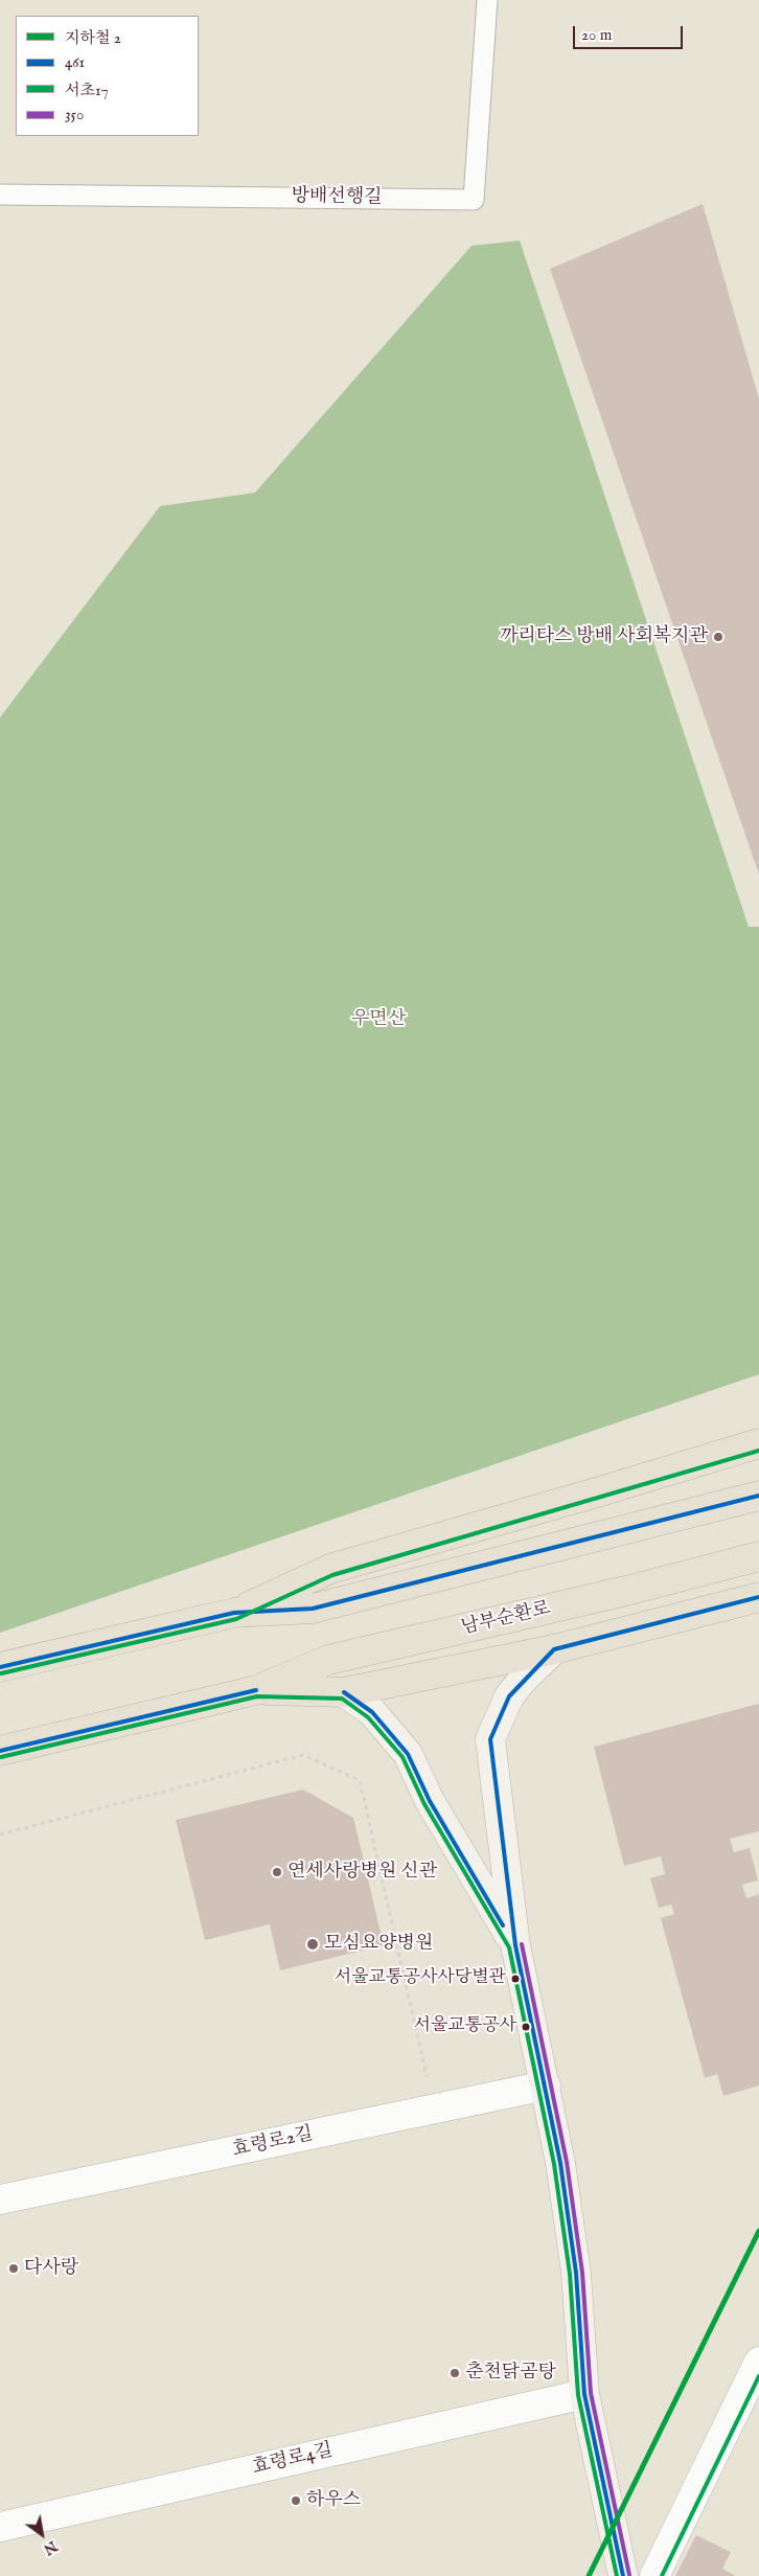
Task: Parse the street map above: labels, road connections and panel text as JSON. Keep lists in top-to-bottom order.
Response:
{
  "streets": {
    "main road": ["남부순환로"],
    "street": ["효령로2길", "효령로4길"],
    "lane": ["방배선행길"]
  },
  "parks": ["우면산"],
  "places": [
    "까리타스 방배 사회복지관",
    "연세사랑병원 신관",
    "모심요양병원",
    "서울교통공사사당별관",
    "서울교통공사",
    "다사랑",
    "춘천닭곰탕",
    "하우스"
  ],
  "lines": [
    "transit line 서초17",
    "transit line 461",
    "transit line 350",
    "metro line 2"
  ],
  "legend": [
    "지하철 2",
    "461",
    "서초17",
    "350"
  ],
  "scale_bar": "20 m",
  "north": "bottom right"
}
